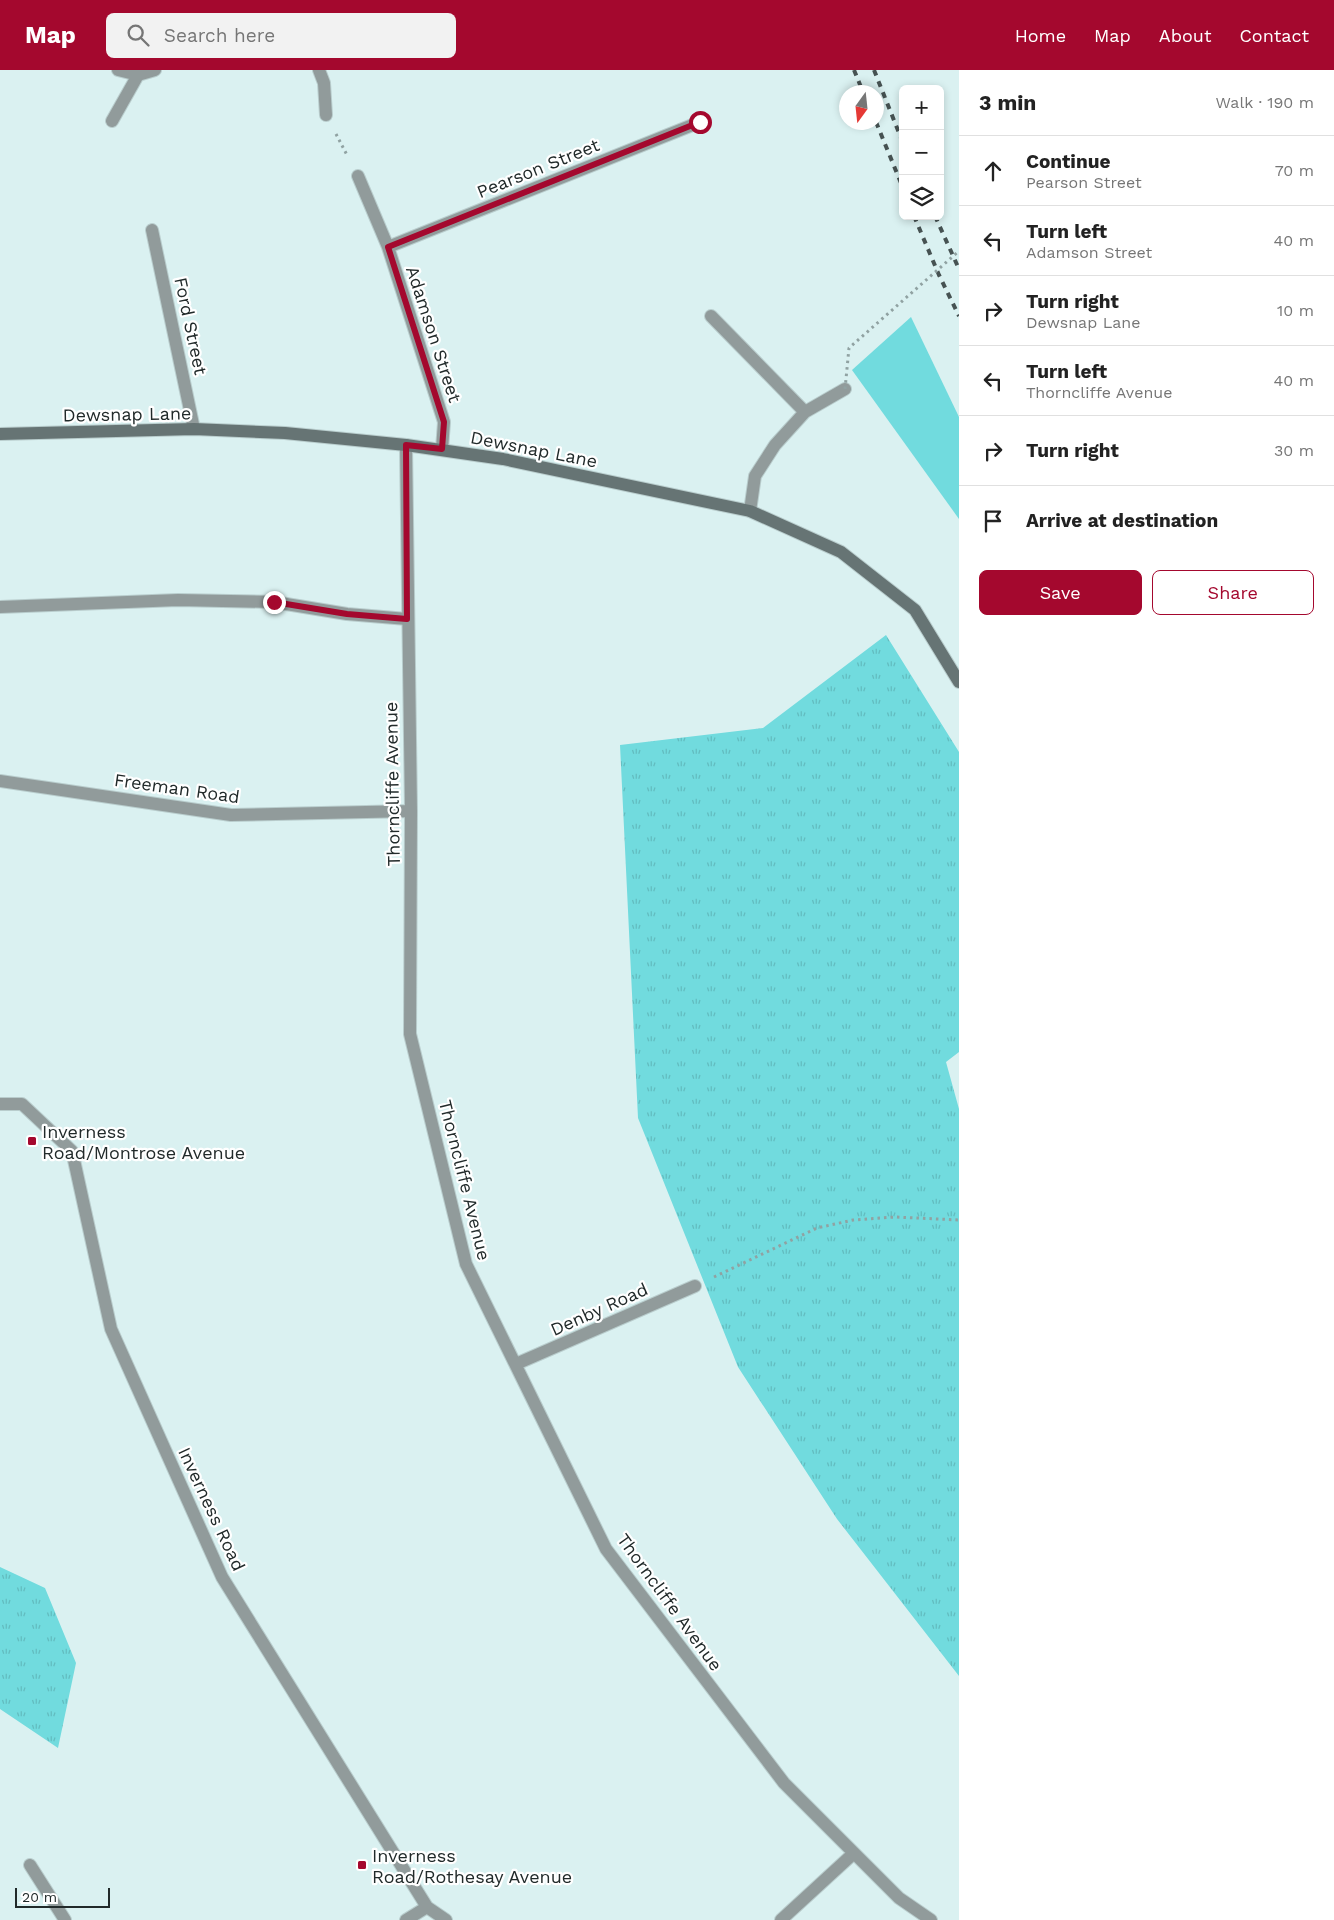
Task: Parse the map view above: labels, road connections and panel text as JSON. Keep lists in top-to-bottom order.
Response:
{
  "streets": {
    "street": [
      "Pearson Street",
      "Ford Street",
      "Adamson Street",
      "Dewsnap Lane",
      "Thorncliffe Avenue",
      "Freeman Road",
      "Denby Road",
      "Inverness Road"
    ]
  },
  "crossings": [
    ["Pearson Street", "Adamson Street"],
    ["Ford Street", "Dewsnap Lane"],
    ["Adamson Street", "Dewsnap Lane"],
    ["Dewsnap Lane", "Thorncliffe Avenue"],
    ["Thorncliffe Avenue", "Freeman Road"],
    ["Thorncliffe Avenue", "Denby Road"]
  ],
  "places": {
    "transit": ["Inverness Road/Montrose Avenue", "Inverness Road/Rothesay Avenue"]
  },
  "scale_bar": "20 m",
  "north": "bottom",
  "page": {
    "header": "Map",
    "search": "Search here",
    "nav": [
      "Home",
      "Map",
      "About",
      "Contact"
    ],
    "heading": ["3 min", "Walk · 190 m"],
    "map_buttons": ["+", "−"],
    "list": [
      ["Continue", "Pearson Street", "70 m"],
      ["Turn left", "Adamson Street", "40 m"],
      ["Turn right", "Dewsnap Lane", "10 m"],
      ["Turn left", "Thorncliffe Avenue", "40 m"],
      ["Turn right", "30 m"],
      "Arrive at destination"
    ],
    "buttons": ["Save", "Share"],
    "scale": "20 m"
  }
}
